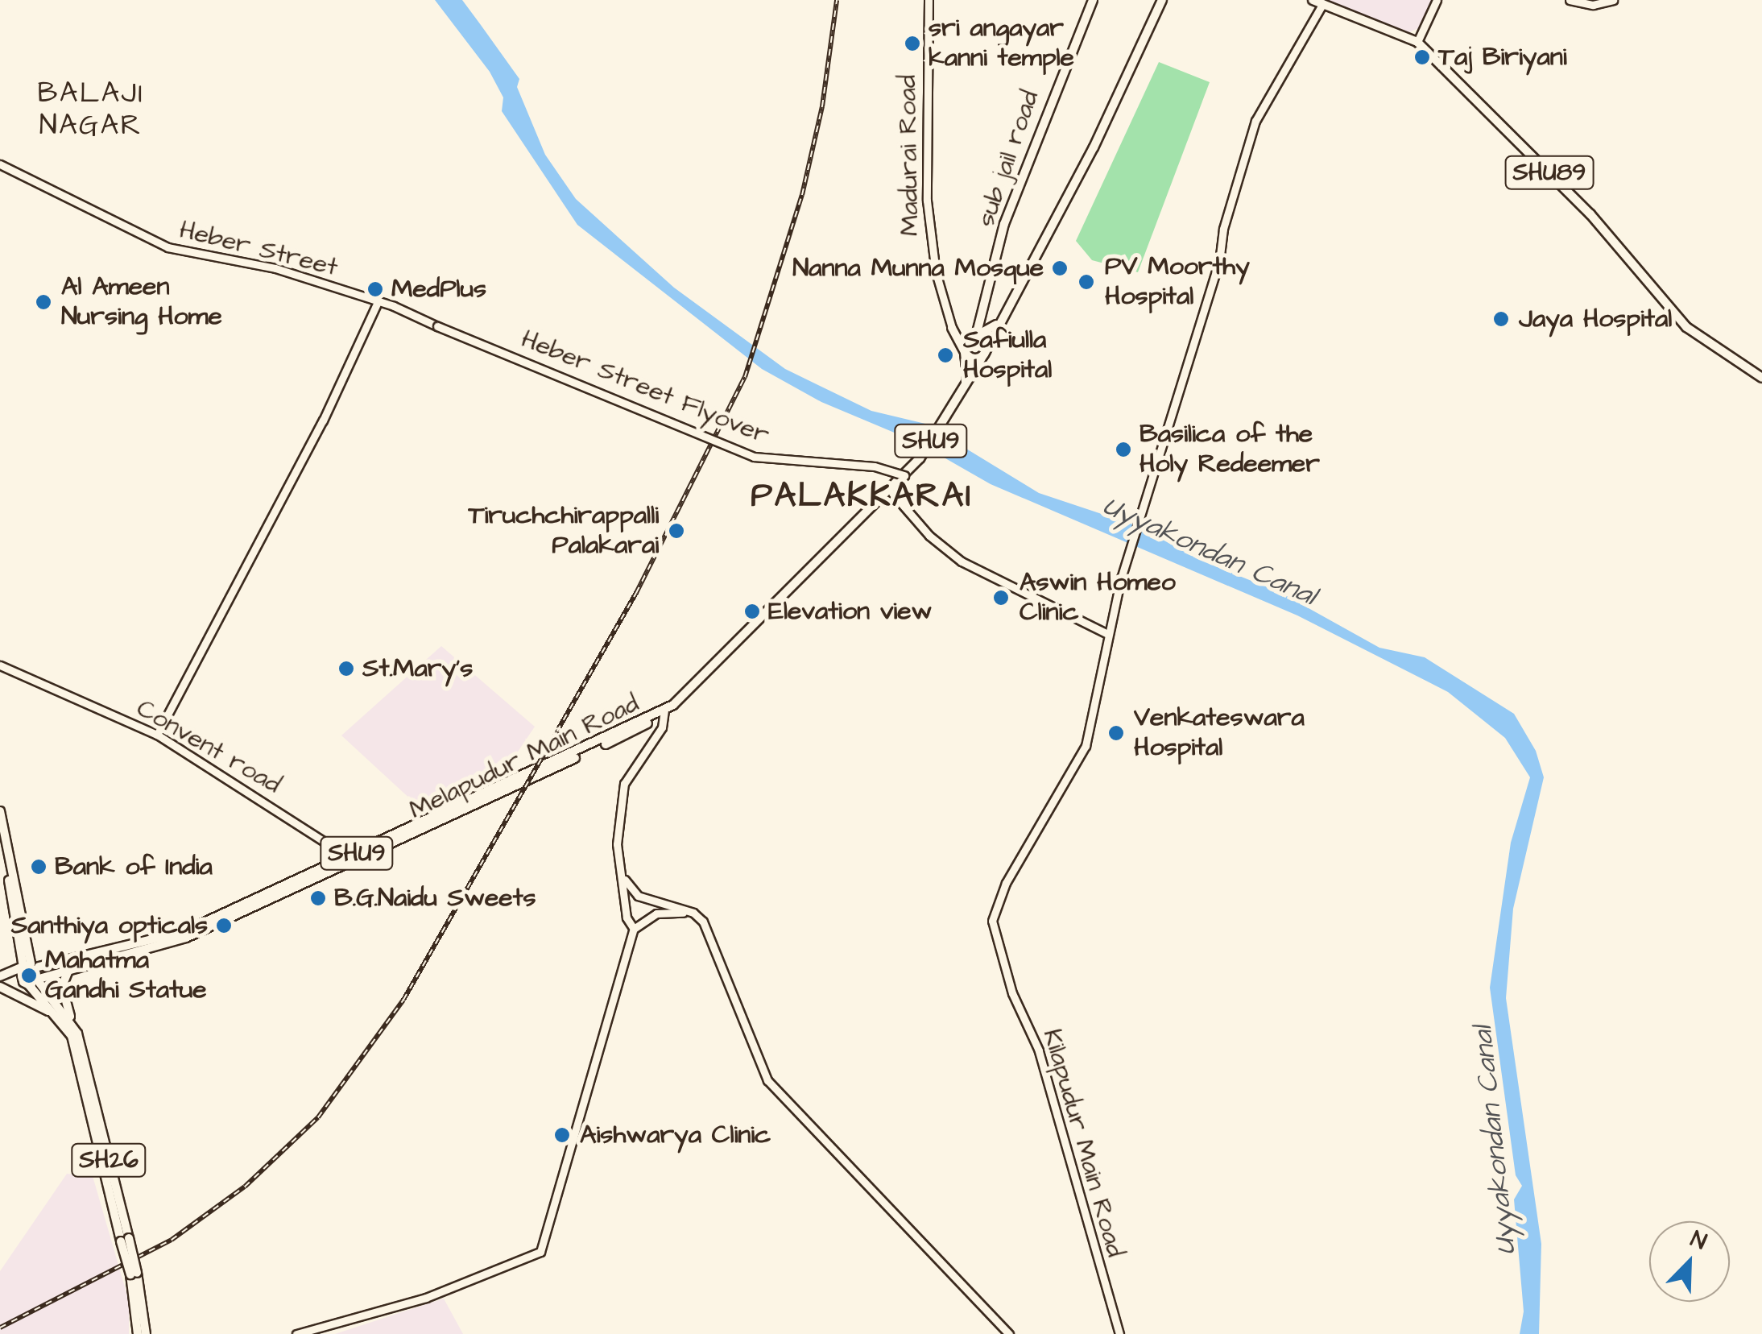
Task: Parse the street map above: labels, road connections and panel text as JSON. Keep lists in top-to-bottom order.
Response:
{
  "streets": {
    "main road": [
      "Madurai Road",
      "sub jail road",
      "SHU89",
      "SHU9",
      "Melapudur Main Road",
      "SH26"
    ],
    "street": [
      "Heber Street",
      "Heber Street Flyover",
      "Convent road",
      "Kilapudur Main Road"
    ]
  },
  "crossings": [
    ["Madurai Road", "sub jail road"],
    ["SHU89", "Kilapudur Main Road"],
    ["Heber Street", "Heber Street Flyover"],
    ["Heber Street Flyover", "SHU9"],
    ["Heber Street Flyover", "Melapudur Main Road"],
    ["SHU9", "Melapudur Main Road"],
    ["Convent road", "Melapudur Main Road"],
    ["Melapudur Main Road", "SH26"]
  ],
  "districts": ["BALAJI NAGAR", "PALAKKARAI"],
  "water": ["Uyyakondan Canal"],
  "places": [
    "sri angayar kanni temple",
    "Taj Biriyani",
    "Nanna Munna Mosque",
    "PV Moorthy Hospital",
    "MedPlus",
    "Al Ameen Nursing Home",
    "Jaya Hospital",
    "Safiulla Hospital",
    "Basilica of the Holy Redeemer",
    "Tiruchchirappalli Palakarai",
    "Aswin Homeo Clinic",
    "Elevation view",
    "St.Mary's",
    "Venkateswara Hospital",
    "Bank of India",
    "B.G.Naidu Sweets",
    "Santhiya opticals",
    "Mahatma Gandhi Statue",
    "Aishwarya Clinic"
  ],
  "north": "top right"
}
